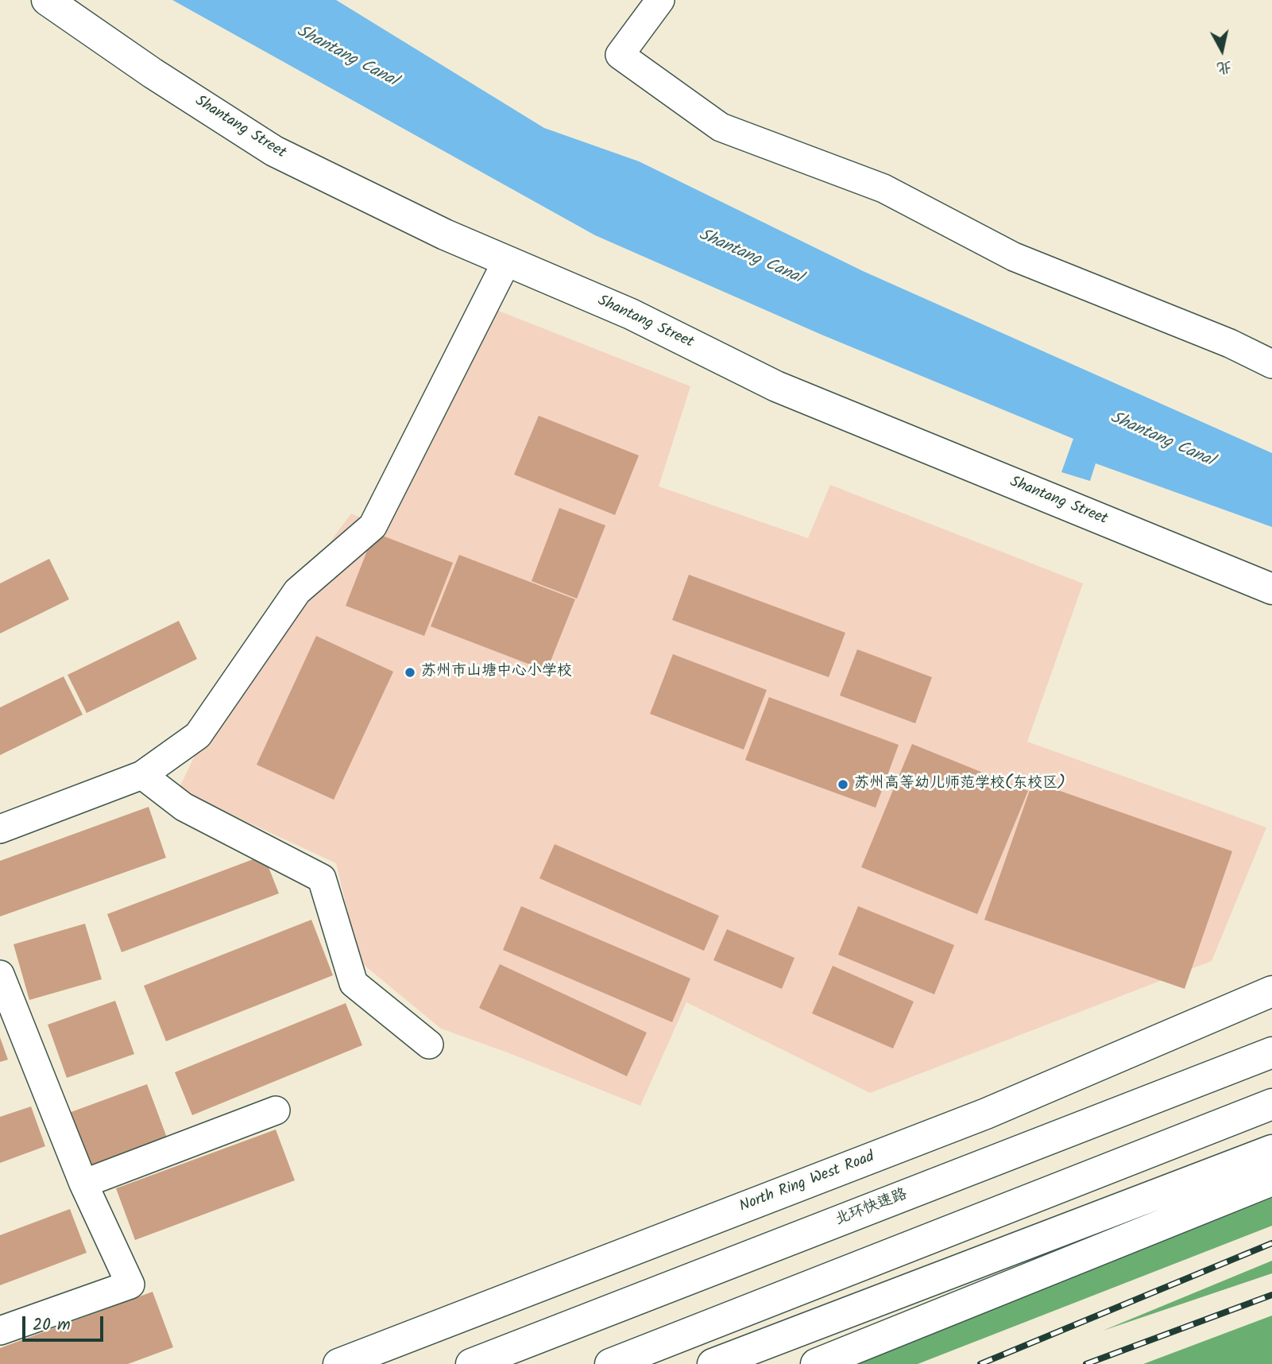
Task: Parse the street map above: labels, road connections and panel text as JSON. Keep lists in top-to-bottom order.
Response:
{
  "streets": {
    "main road": ["Shantang Street", "North Ring West Road", "北环快速路"]
  },
  "water": ["Shantang Canal"],
  "places": ["苏州市山塘中心小学校", "苏州高等幼儿师范学校(东校区)"],
  "scale_bar": "20 m",
  "north": "bottom"
}
